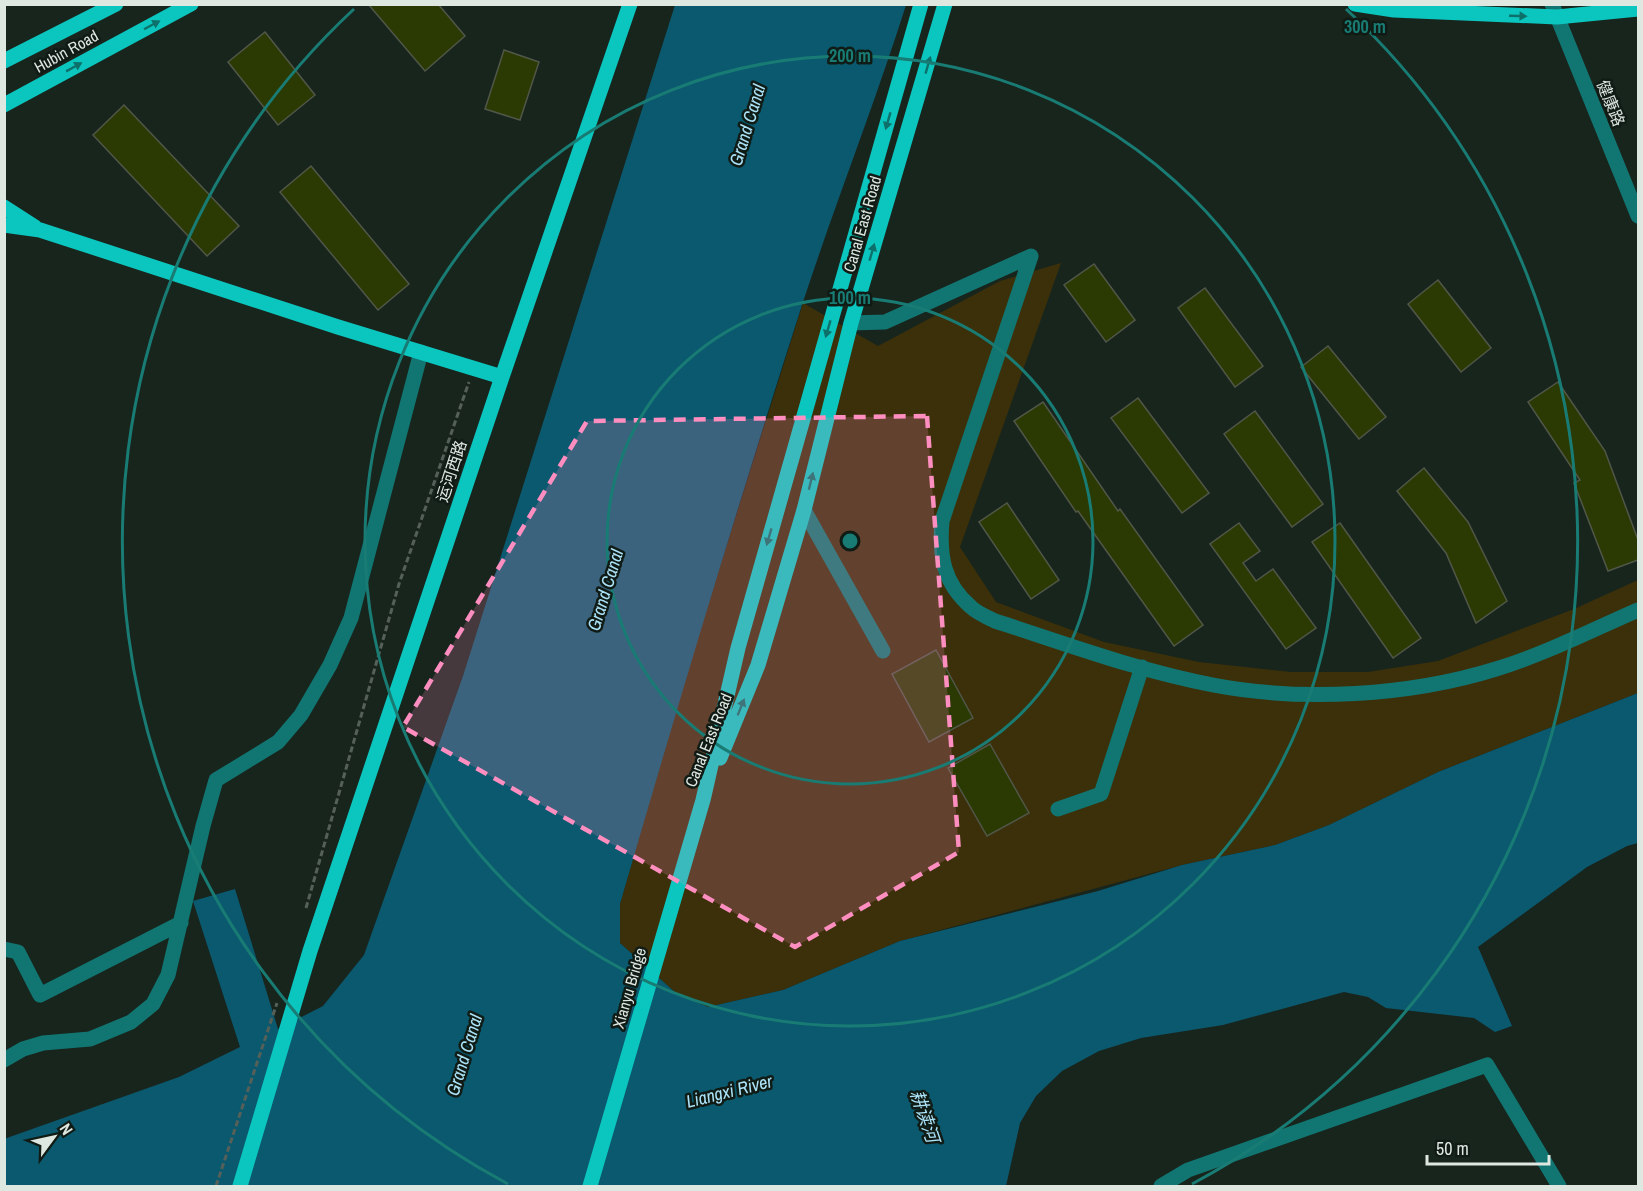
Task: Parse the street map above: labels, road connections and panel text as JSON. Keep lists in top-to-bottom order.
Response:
{
  "streets": {
    "main road": [
      "Hubin Road",
      "Canal East Road",
      "运河西路",
      "Xianyu Bridge"
    ],
    "street": ["健康路"]
  },
  "crossings": [
    ["Canal East Road", "Xianyu Bridge"]
  ],
  "water": ["Grand Canal", "Liangxi River", "耕读河"],
  "scale_bar": "50 m",
  "north": "top right",
  "rings": ["300 m", "200 m", "100 m"]
}
